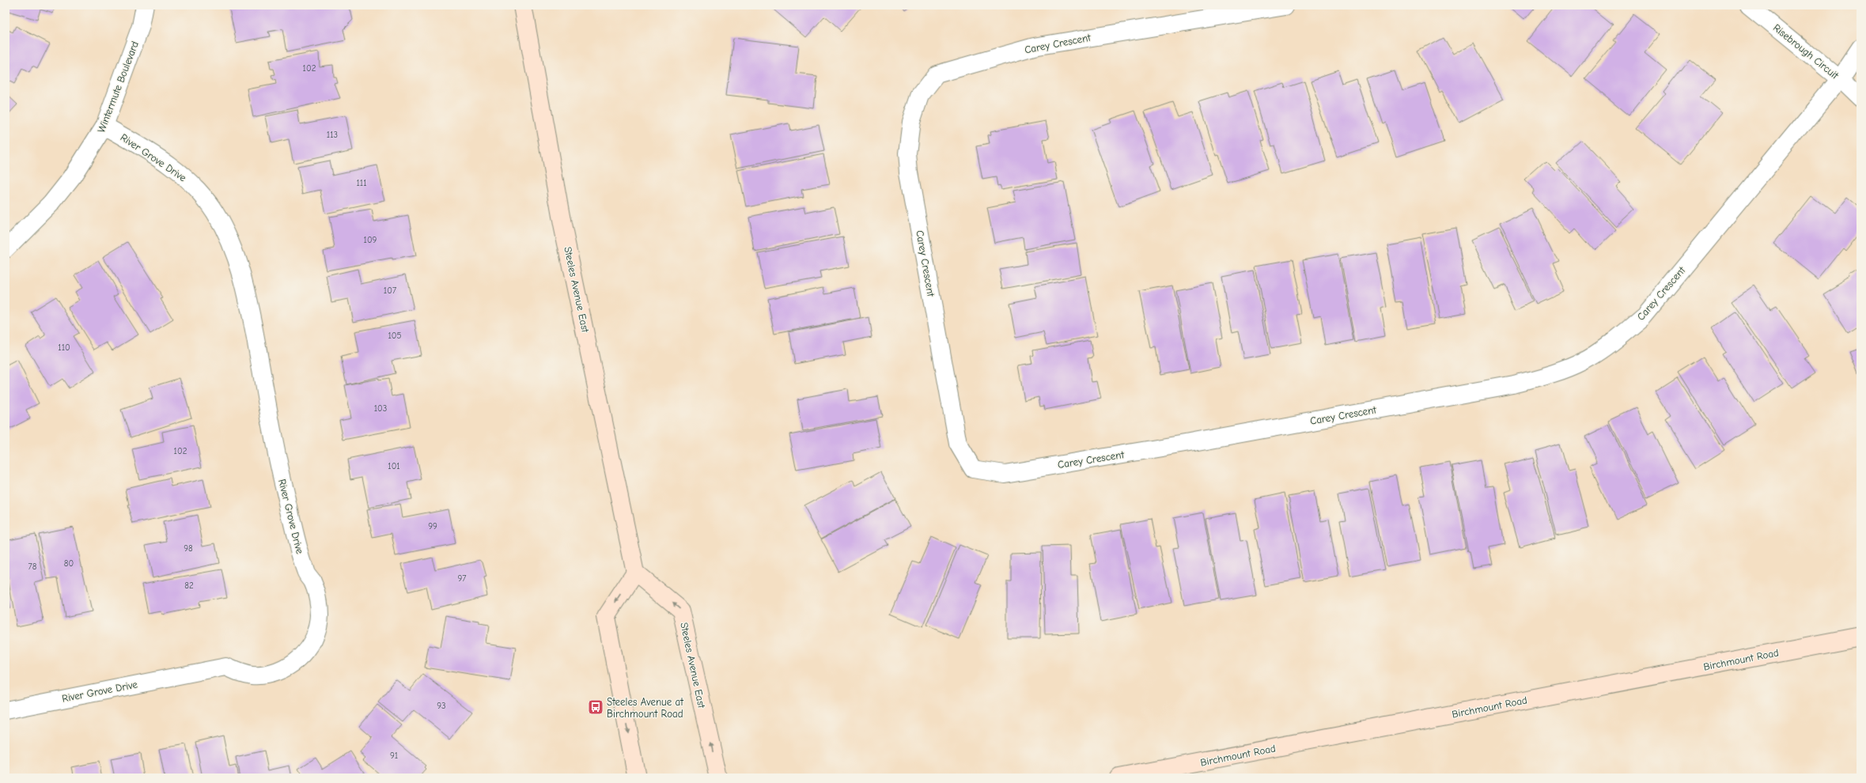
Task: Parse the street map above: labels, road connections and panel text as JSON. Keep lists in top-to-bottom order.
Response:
{
  "streets": {
    "main road": ["Steeles Avenue East", "Birchmount Road"],
    "street": [
      "Carey Crescent",
      "Risebrough Circuit",
      "Wintermute Boulevard",
      "River Grove Drive"
    ]
  },
  "crossings": [
    ["Carey Crescent", "Risebrough Circuit"],
    ["Wintermute Boulevard", "River Grove Drive"]
  ],
  "places": {
    "bus stop": ["Steeles Avenue at Birchmount Road"]
  },
  "house_numbers": [
    "102",
    "113",
    "111",
    "109",
    "107",
    "105",
    "110",
    "103",
    "102",
    "101",
    "99",
    "98",
    "80",
    "78",
    "97",
    "82",
    "93",
    "91"
  ]
}
